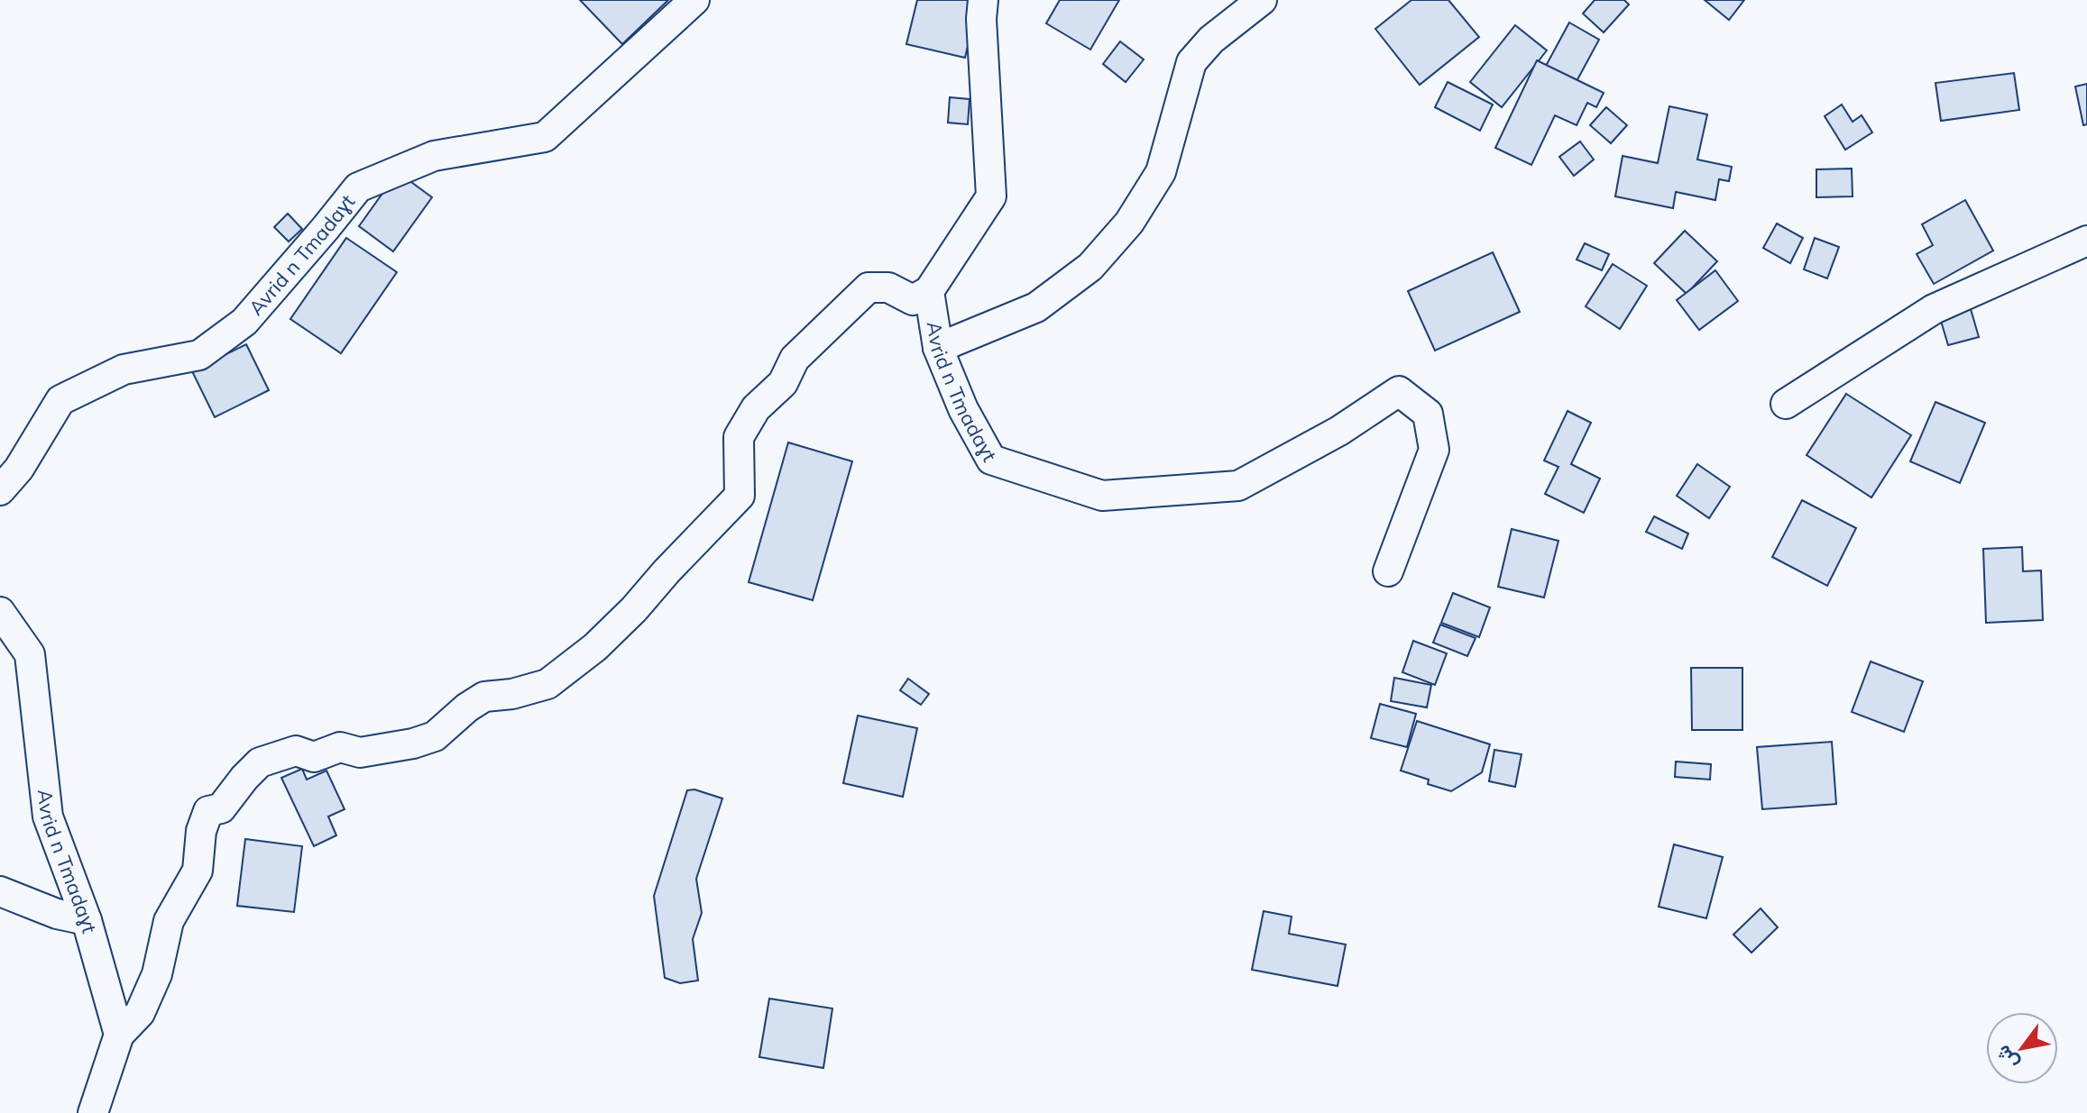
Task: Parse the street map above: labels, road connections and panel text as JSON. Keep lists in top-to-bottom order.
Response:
{
  "streets": {
    "street": ["Avrid n Tmadaɣt"]
  },
  "north": "bottom left"
}
